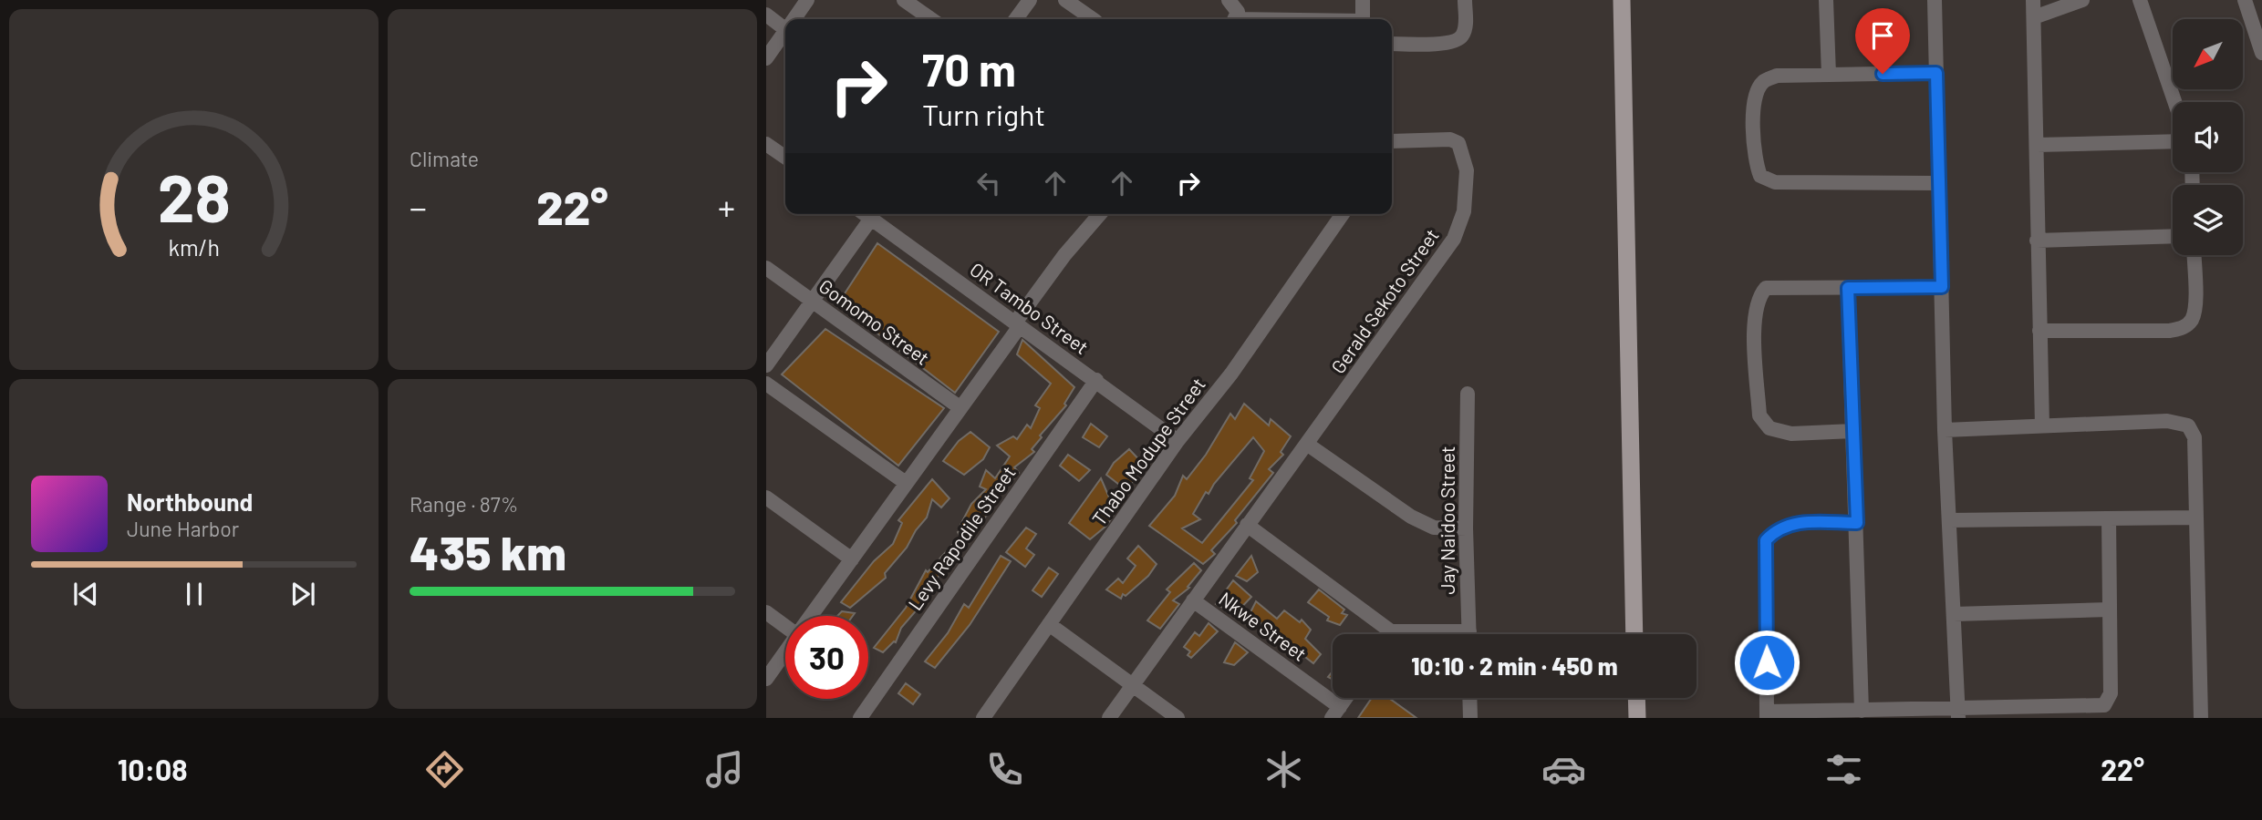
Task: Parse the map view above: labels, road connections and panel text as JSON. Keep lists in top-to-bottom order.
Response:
{
  "streets": {
    "street": [
      "Gerald Sekoto Street",
      "OR Tambo Street",
      "Gomomo Street",
      "Thabo Modupe Street",
      "Jay Naidoo Street",
      "Levy Rapodile Street",
      "Nkwe Street"
    ]
  },
  "crossings": [
    ["Gerald Sekoto Street", "Nkwe Street"],
    ["OR Tambo Street", "Thabo Modupe Street"],
    ["OR Tambo Street", "Levy Rapodile Street"]
  ],
  "north": "bottom left",
  "page": {
    "tile": [
      "Climate",
      ["Range · 87%", "435 km"]
    ],
    "turn": ["70 m", "Turn right"],
    "heat": ["−", "22°", "+"],
    "song": ["Northbound", "June Harbor"],
    "limit": "30",
    "trip": "10:10 · 2 min · 450 m",
    "tabs": ["10:08", "22°"],
    "gauge": ["28", "km/h"]
  }
}
